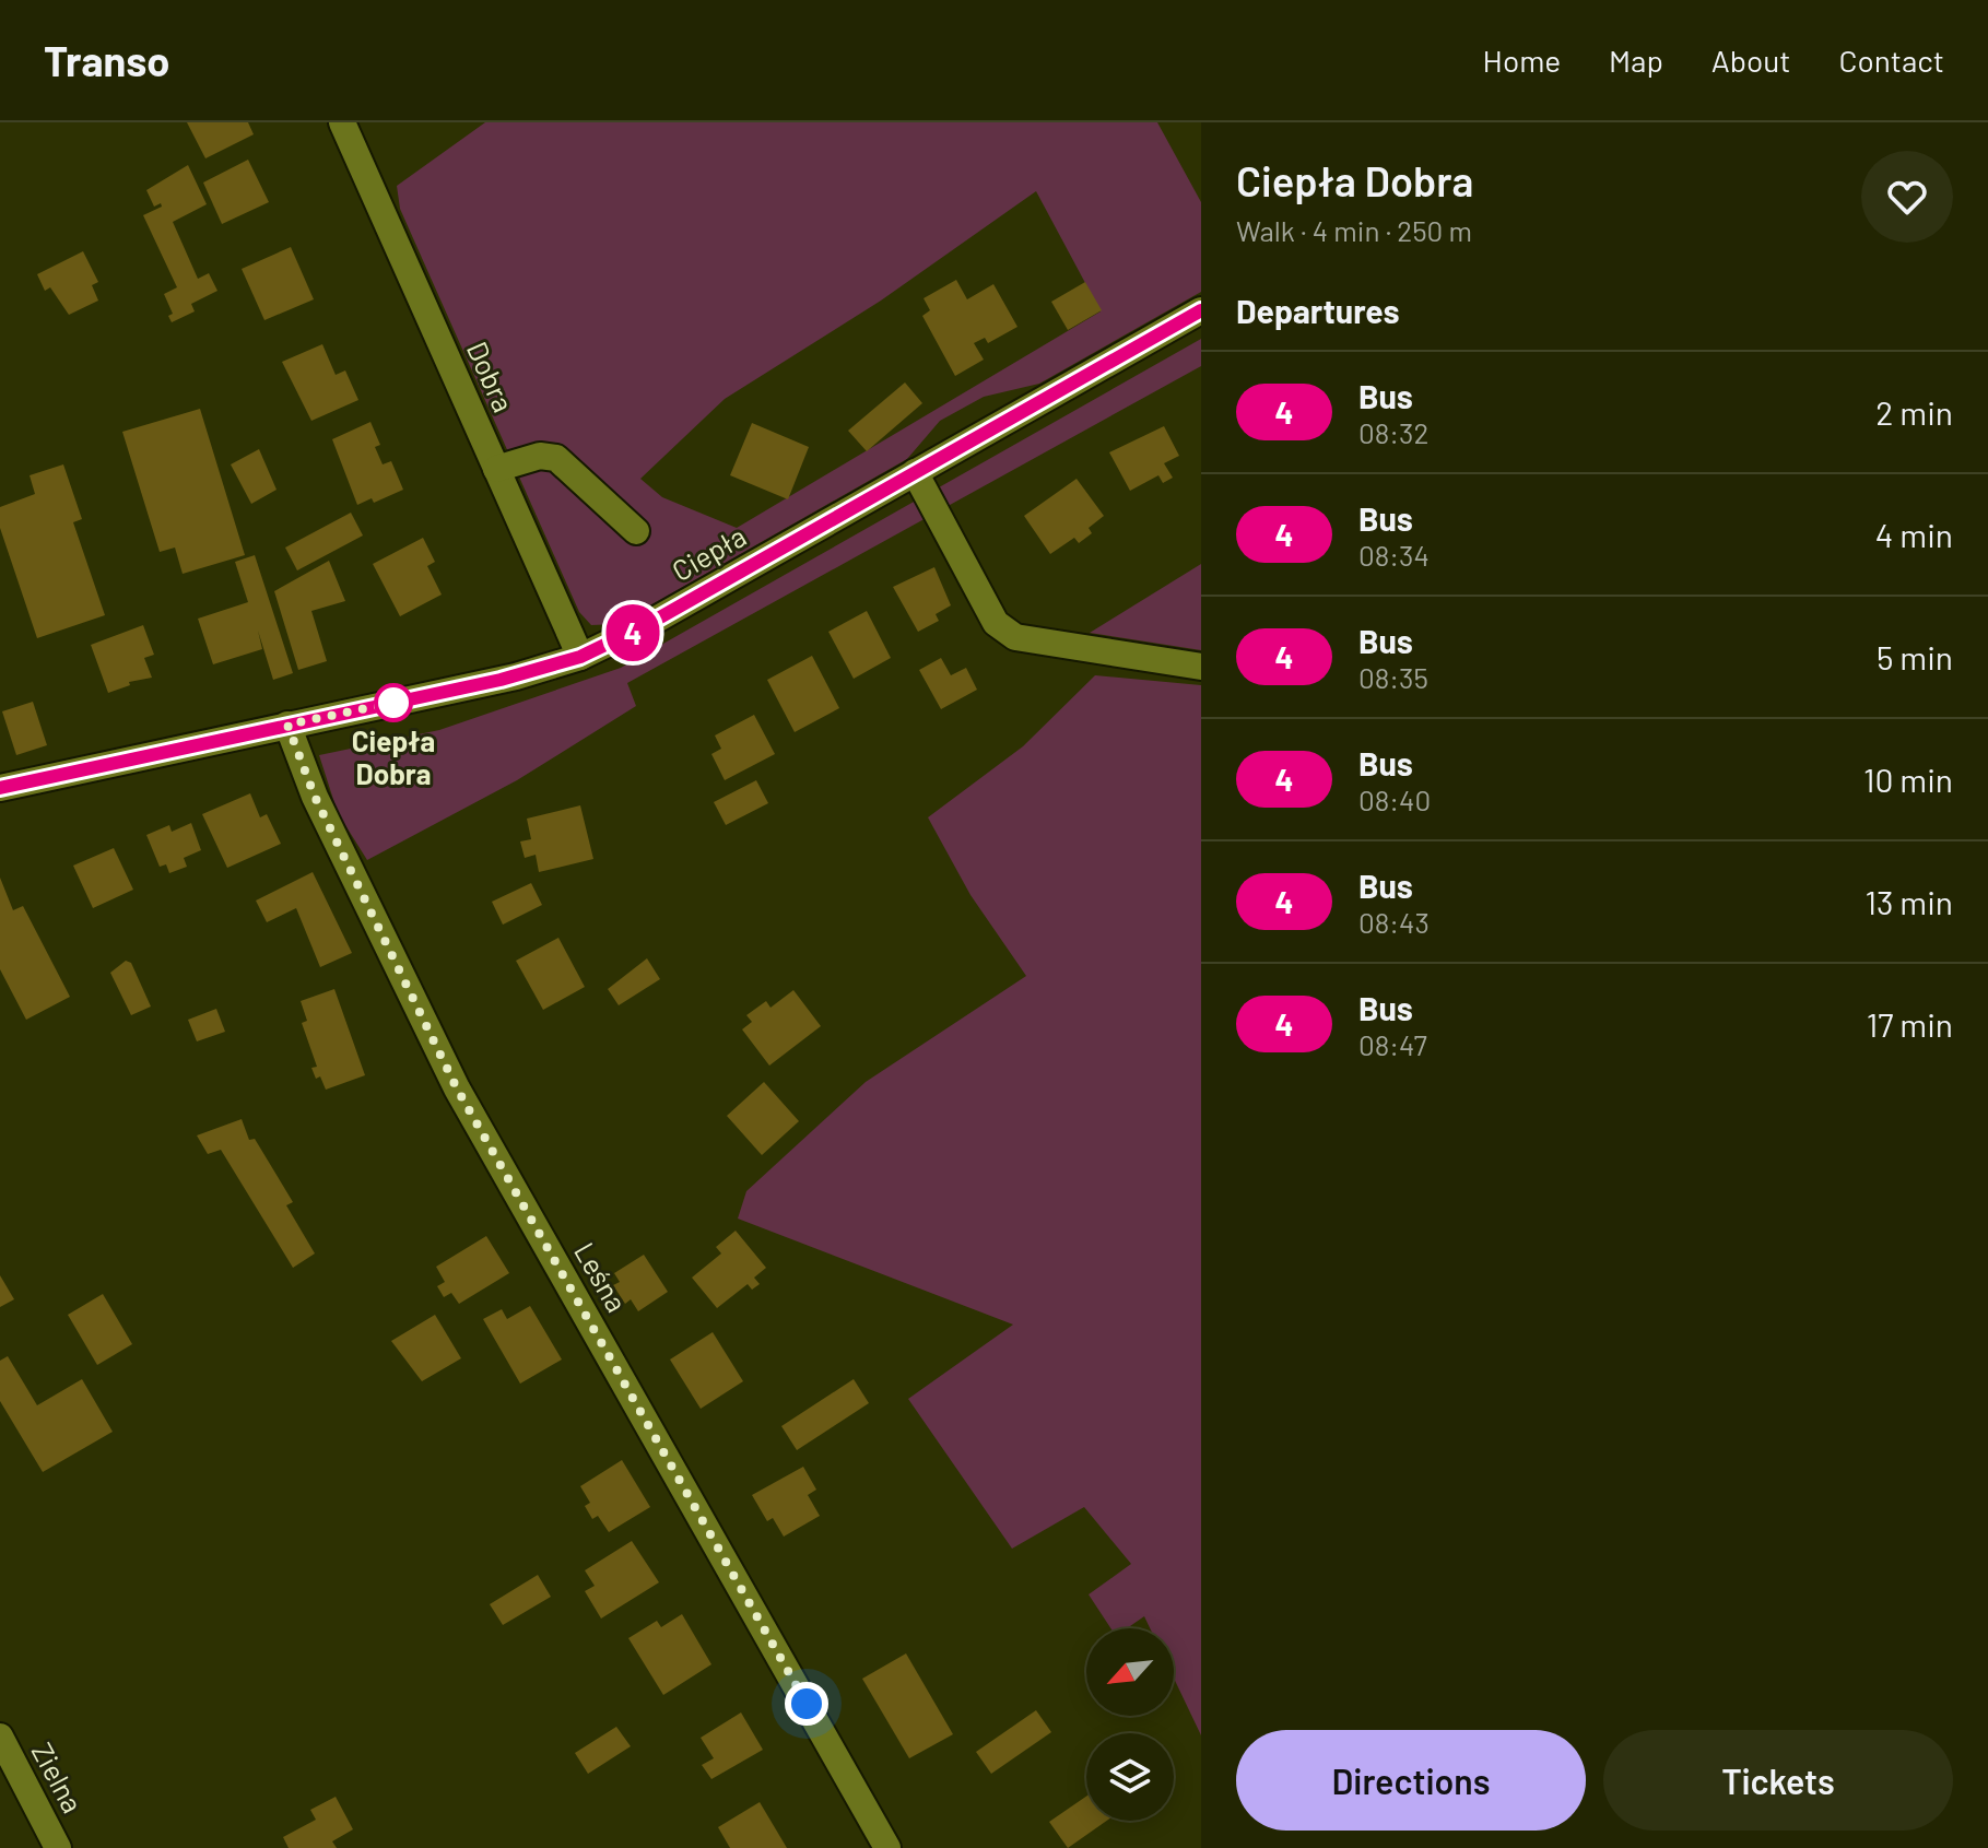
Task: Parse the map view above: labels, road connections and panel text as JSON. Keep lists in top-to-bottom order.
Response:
{
  "streets": {
    "street": [
      "Dobra",
      "Ciepła",
      "Leśna",
      "Zielna"
    ]
  },
  "crossings": [
    ["Dobra", "Ciepła"],
    ["Ciepła", "Leśna"]
  ],
  "places": ["Ciepła Dobra"],
  "lines": ["bus line 4"],
  "north": "bottom left",
  "page": {
    "header": "Transo",
    "nav": [
      "Home",
      "Map",
      "About",
      "Contact"
    ],
    "on_map": "4",
    "heading": [
      ["Ciepła Dobra", "Walk · 4 min · 250 m"],
      "Departures"
    ],
    "list": [
      {
        "mark": "4",
        "name": "Bus",
        "note": "08:32",
        "value": "2 min"
      },
      {
        "mark": "4",
        "name": "Bus",
        "note": "08:34",
        "value": "4 min"
      },
      {
        "mark": "4",
        "name": "Bus",
        "note": "08:35",
        "value": "5 min"
      },
      {
        "mark": "4",
        "name": "Bus",
        "note": "08:40",
        "value": "10 min"
      },
      {
        "mark": "4",
        "name": "Bus",
        "note": "08:43",
        "value": "13 min"
      },
      {
        "mark": "4",
        "name": "Bus",
        "note": "08:47",
        "value": "17 min"
      }
    ],
    "buttons": ["Directions", "Tickets"]
  }
}
